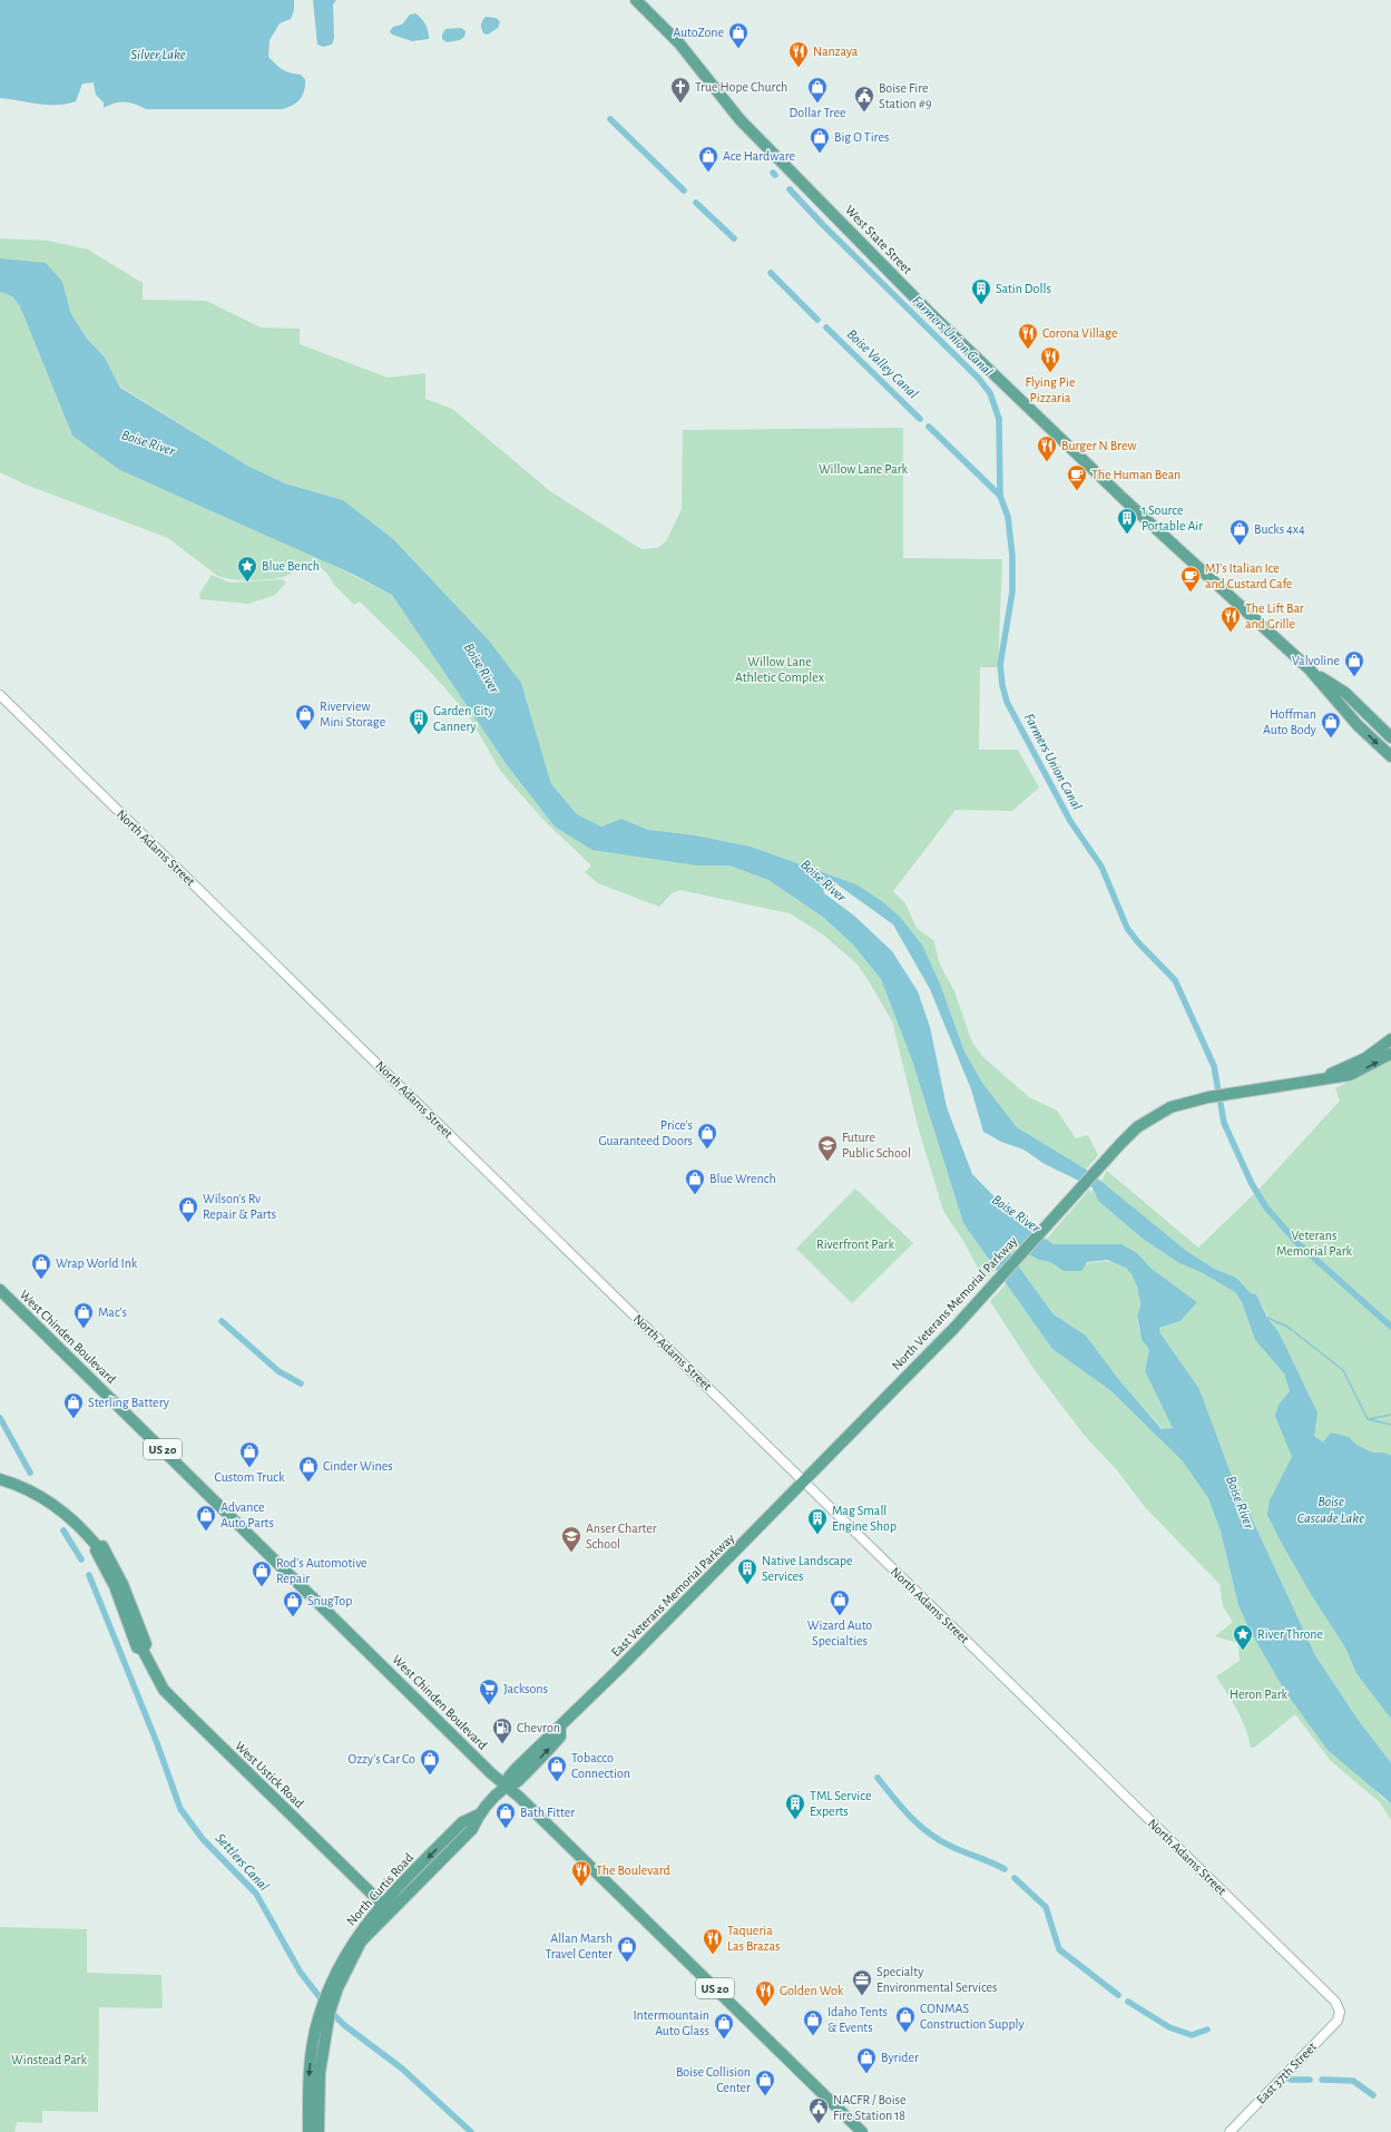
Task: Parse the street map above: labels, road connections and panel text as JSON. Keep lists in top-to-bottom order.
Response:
{
  "streets": {
    "main road": [
      "West State Street",
      "North Veterans Memorial Parkway",
      "West Chinden Boulevard",
      "US 20",
      "East Veterans Memorial Parkway",
      "West Ustick Road",
      "North Curtis Road"
    ],
    "street": ["North Adams Street", "East 37th Street"]
  },
  "crossings": [
    ["North Adams Street", "North Veterans Memorial Parkway"],
    ["North Adams Street", "East Veterans Memorial Parkway"],
    ["North Adams Street", "East 37th Street"],
    ["North Veterans Memorial Parkway", "East Veterans Memorial Parkway"],
    ["West Chinden Boulevard", "East Veterans Memorial Parkway"],
    ["West Chinden Boulevard", "North Curtis Road"],
    ["East Veterans Memorial Parkway", "North Curtis Road"],
    ["West Ustick Road", "North Curtis Road"]
  ],
  "water": [
    "Silver Lake",
    "Farmers Union Canal",
    "Boise Valley Canal",
    "Boise River",
    "Boise Cascade Lake",
    "Settlers Canal"
  ],
  "parks": [
    "Willow Lane Park",
    "Willow Lane Athletic Complex",
    "Veterans Memorial Park",
    "Riverfront Park",
    "Heron Park",
    "Winstead Park"
  ],
  "places": {
    "shop": [
      "AutoZone",
      "Dollar Tree",
      "Big O Tires",
      "Ace Hardware",
      "Bucks 4x4",
      "Valvoline",
      "Riverview Mini Storage",
      "Hoffman Auto Body",
      "Price's Guaranteed Doors",
      "Blue Wrench",
      "Wilson’s Rv Repair & Parts",
      "Wrap World Ink",
      "Mac's",
      "Sterling Battery",
      "Custom Truck",
      "Cinder Wines",
      "Advance Auto Parts",
      "Rod's Automotive Repair",
      "Wizard Auto Specialties",
      "SnugTop",
      "Ozzy's Car Co",
      "Tobacco Connection",
      "Bath Fitter",
      "Allan Marsh Travel Center",
      "CONMAS Construction Supply",
      "Idaho Tents & Events",
      "Intermountain Auto Glass",
      "Byrider",
      "Boise Collision Center"
    ],
    "restaurant": [
      "Nanzaya",
      "Corona Village",
      "Flying Pie Pizzaria",
      "Burger N Brew",
      "The Lift Bar and Grille",
      "The Boulevard",
      "Taqueria Las Brazas",
      "Golden Wok"
    ],
    "church": ["True Hope Church"],
    "public building": ["Boise Fire Station #9", "NACFR / Boise Fire Station 18"],
    "building": [
      "Satin Dolls",
      "1 Source Portable Air",
      "Garden City Cannery",
      "Mag Small Engine Shop",
      "Native Landscape Services",
      "TML Service Experts"
    ],
    "cafe": ["The Human Bean", "MJ's Italian Ice and Custard Cafe"],
    "place": ["Blue Bench", "River Throne"],
    "school or university": ["Future Public School", "Anser Charter School"],
    "supermarket": ["Jacksons"],
    "fuel station": ["Chevron"],
    "office": ["Specialty Environmental Services"]
  }
}
